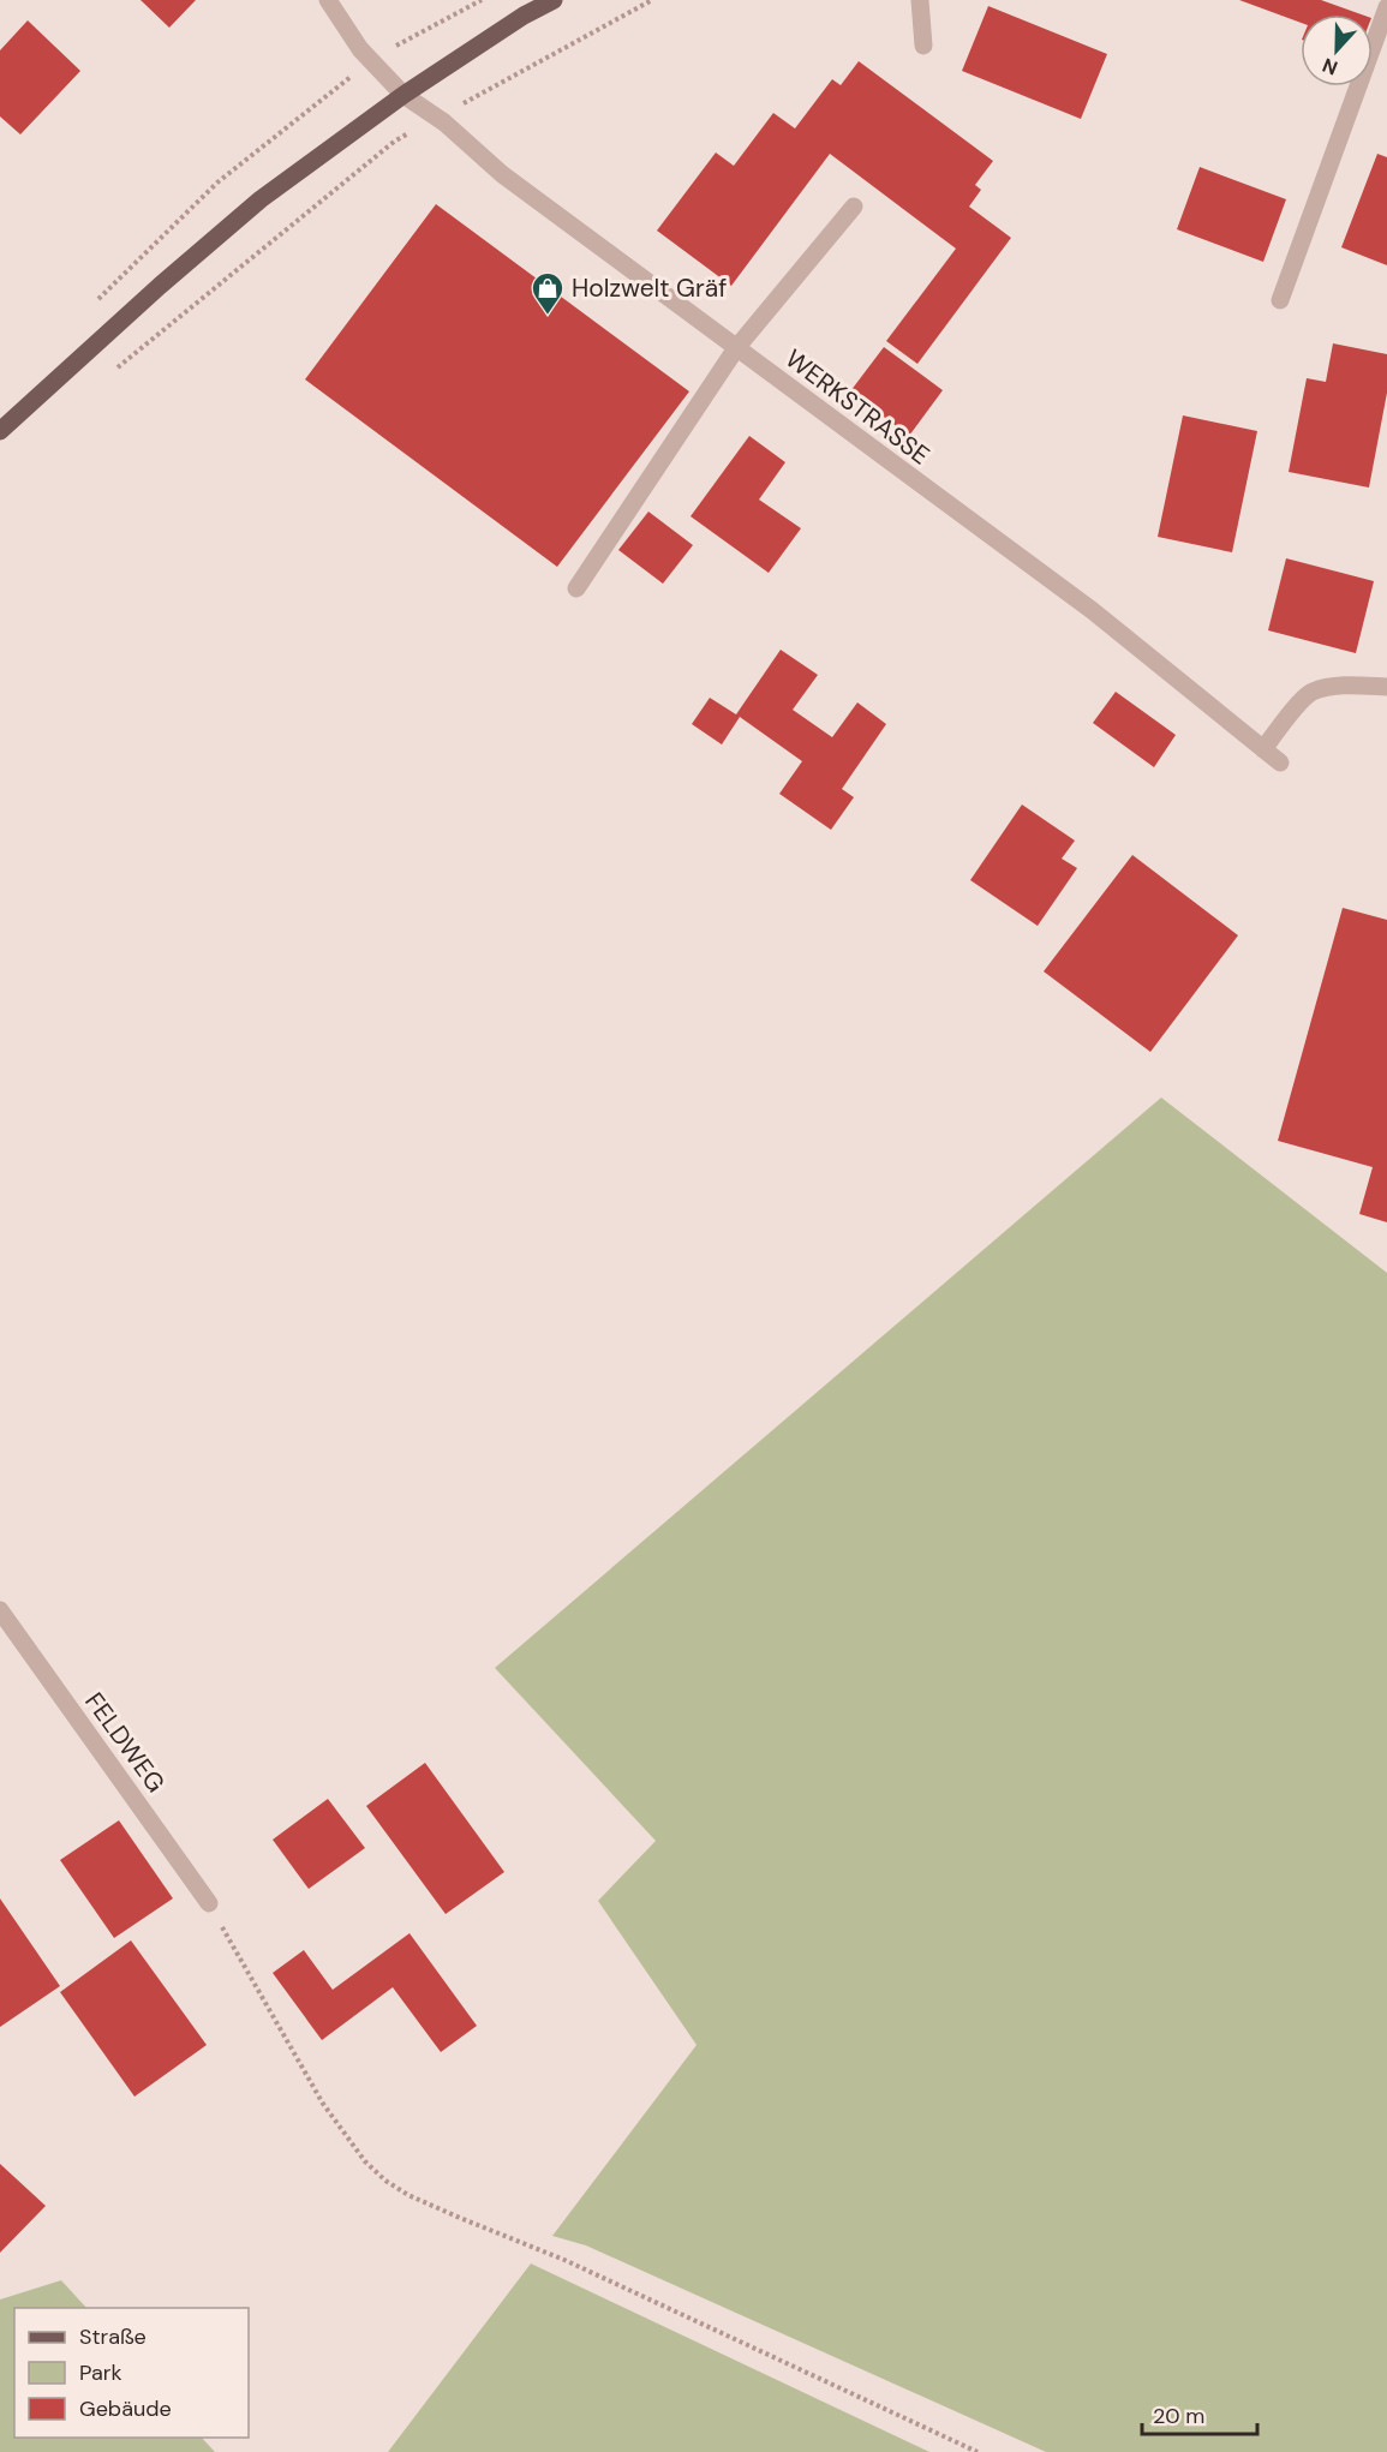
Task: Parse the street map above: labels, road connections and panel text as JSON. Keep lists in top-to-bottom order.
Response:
{
  "streets": {
    "street": ["WERKSTRASSE", "FELDWEG"]
  },
  "places": {
    "shop": ["Holzwelt Gräf"]
  },
  "legend": ["Straße", "Park", "Gebäude"],
  "scale_bar": "20 m",
  "north": "bottom"
}
